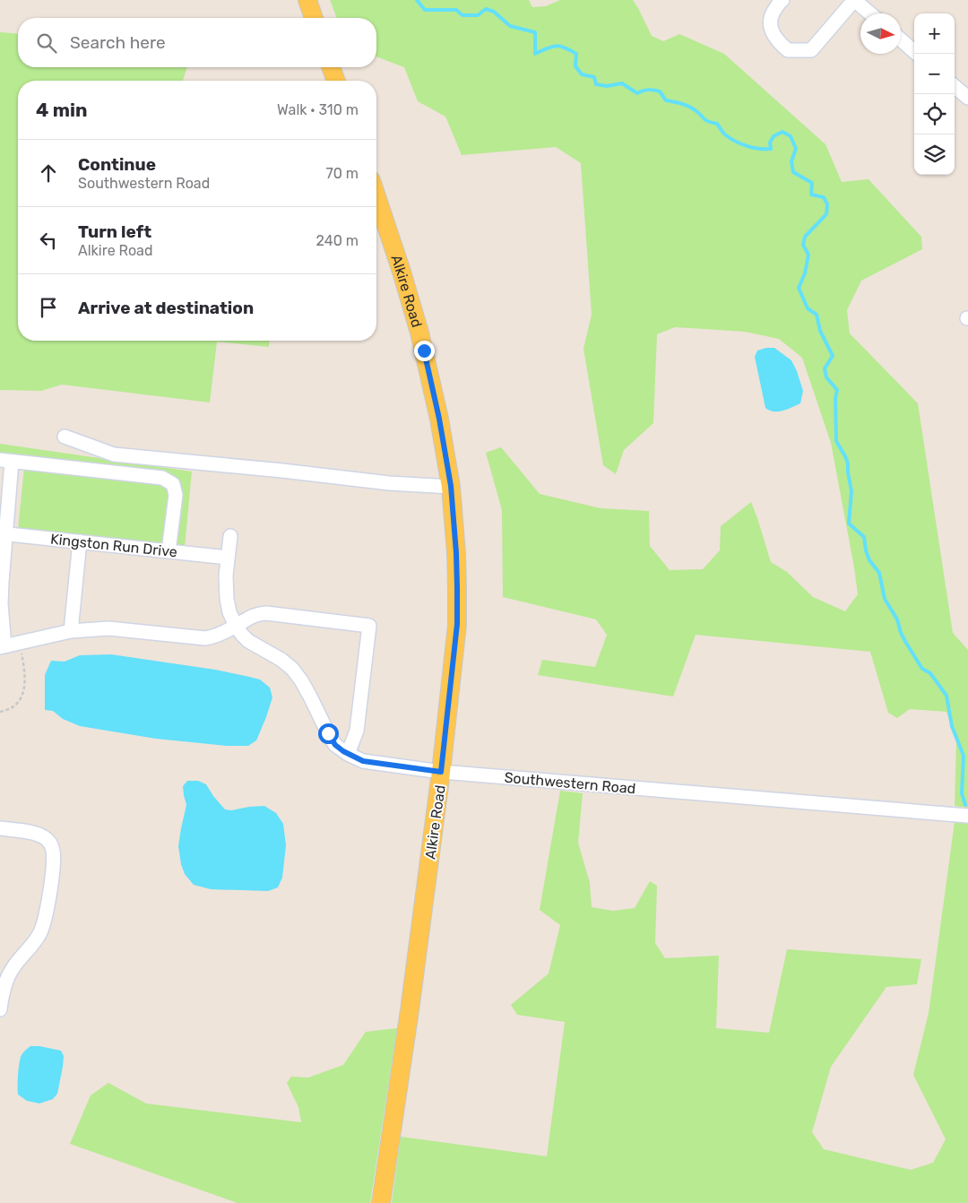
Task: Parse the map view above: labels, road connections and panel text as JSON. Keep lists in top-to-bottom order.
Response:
{
  "streets": {
    "main road": ["Alkire Road"],
    "street": ["Kingston Run Drive", "Southwestern Road"]
  },
  "crossings": [
    ["Alkire Road", "Southwestern Road"],
    ["Kingston Run Drive", "Southwestern Road"]
  ],
  "north": "right",
  "page": {
    "map_buttons": ["+", "−"],
    "search": "Search here",
    "heading": ["4 min", "Walk · 310 m"],
    "list": [
      ["Continue", "Southwestern Road", "70 m"],
      ["Turn left", "Alkire Road", "240 m"],
      "Arrive at destination"
    ]
  }
}
